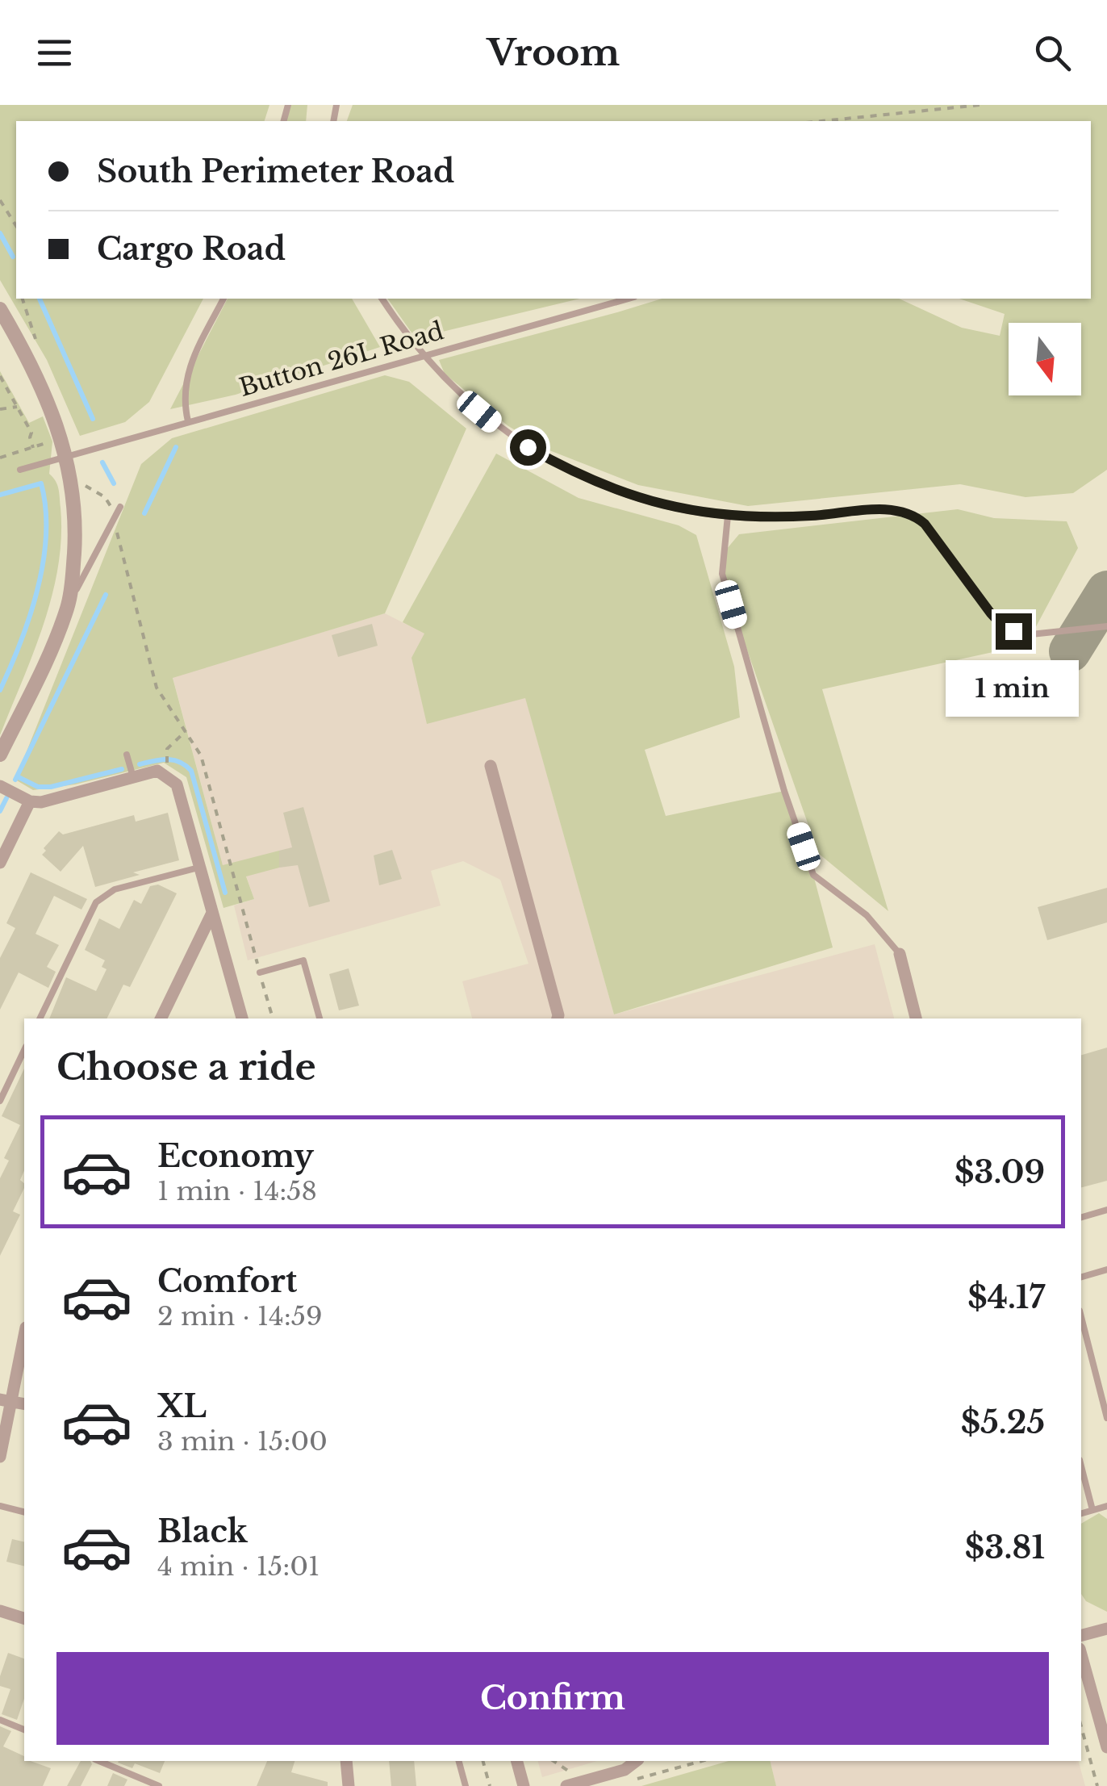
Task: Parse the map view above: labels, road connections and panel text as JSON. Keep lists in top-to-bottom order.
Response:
{
  "streets": {
    "lane": ["Button 26L Road"]
  },
  "north": "bottom",
  "page": {
    "header": "Vroom",
    "banner": ["South Perimeter Road", "Cargo Road"],
    "bubble": "1 min",
    "heading": "Choose a ride",
    "list": [
      {
        "name": "Economy",
        "note": "1 min · 14:58",
        "value": "$3.09"
      },
      {
        "name": "Comfort",
        "note": "2 min · 14:59",
        "value": "$4.17"
      },
      {
        "name": "XL",
        "note": "3 min · 15:00",
        "value": "$5.25"
      },
      {
        "name": "Black",
        "note": "4 min · 15:01",
        "value": "$3.81"
      }
    ],
    "buttons": "Confirm"
  }
}
